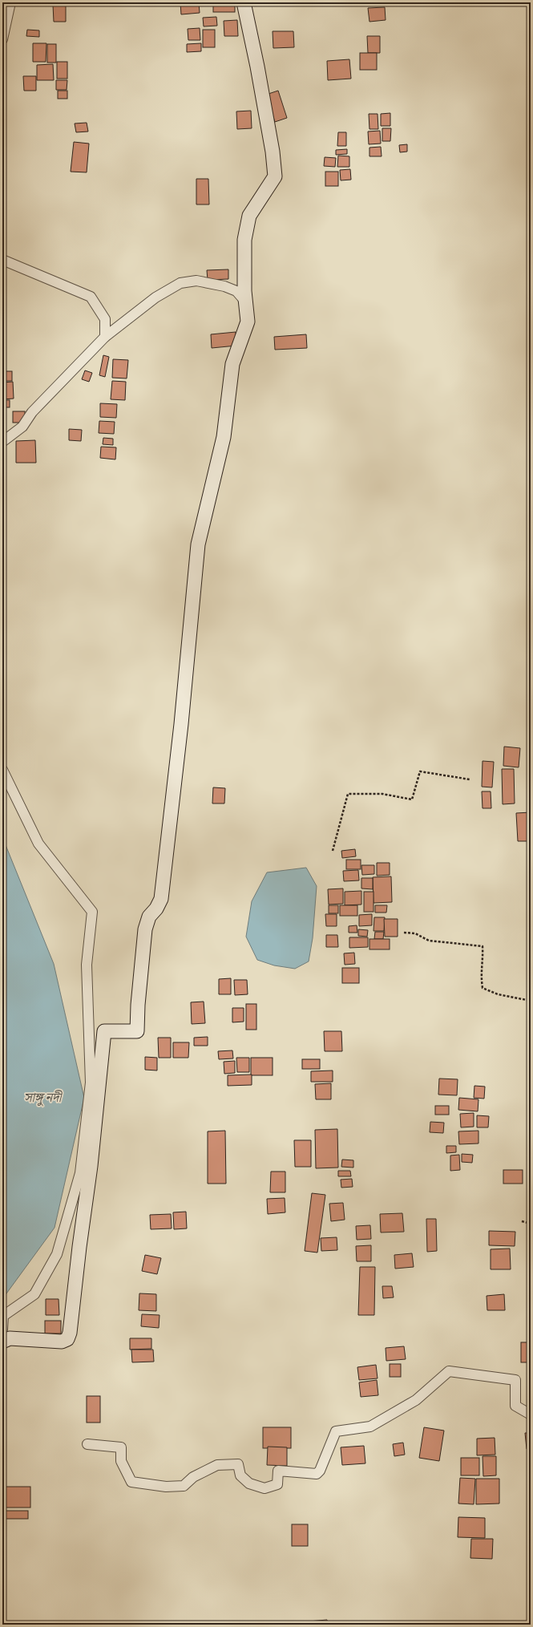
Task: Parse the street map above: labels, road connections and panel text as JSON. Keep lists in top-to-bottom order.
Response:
{
  "water": ["সাঙ্গু নদী"]
}
